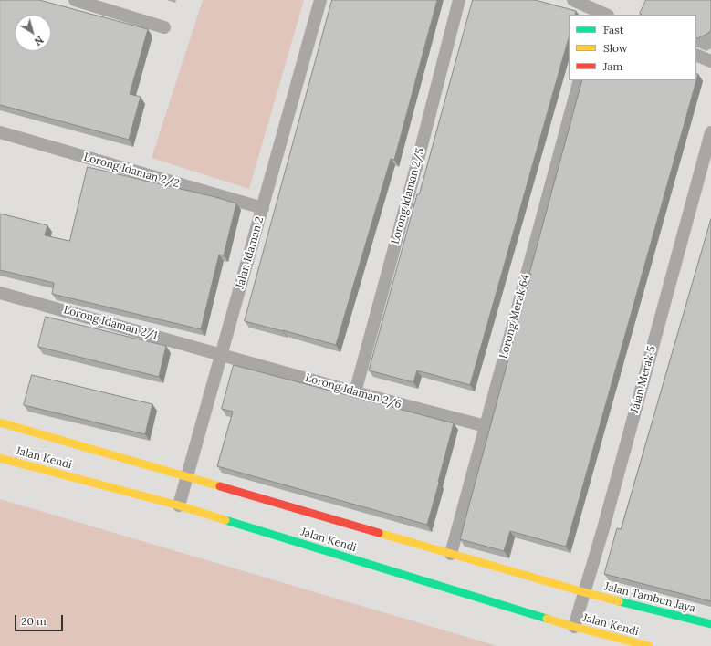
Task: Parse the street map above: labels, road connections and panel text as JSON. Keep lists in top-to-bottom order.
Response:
{
  "streets": {
    "street": [
      "Lorong Idaman 2/2",
      "Lorong Idaman 2/5",
      "Jalan Idaman 2",
      "Lorong Merak 64",
      "Lorong Idaman 2/1",
      "Jalan Merak 5",
      "Lorong Idaman 2/6",
      "Jalan Kendi",
      "Jalan Tambun Jaya"
    ]
  },
  "crossings": [
    ["Lorong Idaman 2/2", "Jalan Idaman 2"],
    ["Lorong Idaman 2/5", "Lorong Idaman 2/6"],
    ["Jalan Idaman 2", "Lorong Idaman 2/1"],
    ["Jalan Idaman 2", "Lorong Idaman 2/6"],
    ["Jalan Idaman 2", "Jalan Kendi"],
    ["Lorong Merak 64", "Lorong Idaman 2/6"],
    ["Lorong Merak 64", "Jalan Kendi"],
    ["Lorong Idaman 2/1", "Lorong Idaman 2/6"],
    ["Jalan Merak 5", "Jalan Kendi"],
    ["Jalan Merak 5", "Jalan Tambun Jaya"],
    ["Jalan Kendi", "Jalan Tambun Jaya"]
  ],
  "legend": ["Fast", "Slow", "Jam"],
  "scale_bar": "20 m",
  "north": "bottom right"
}
